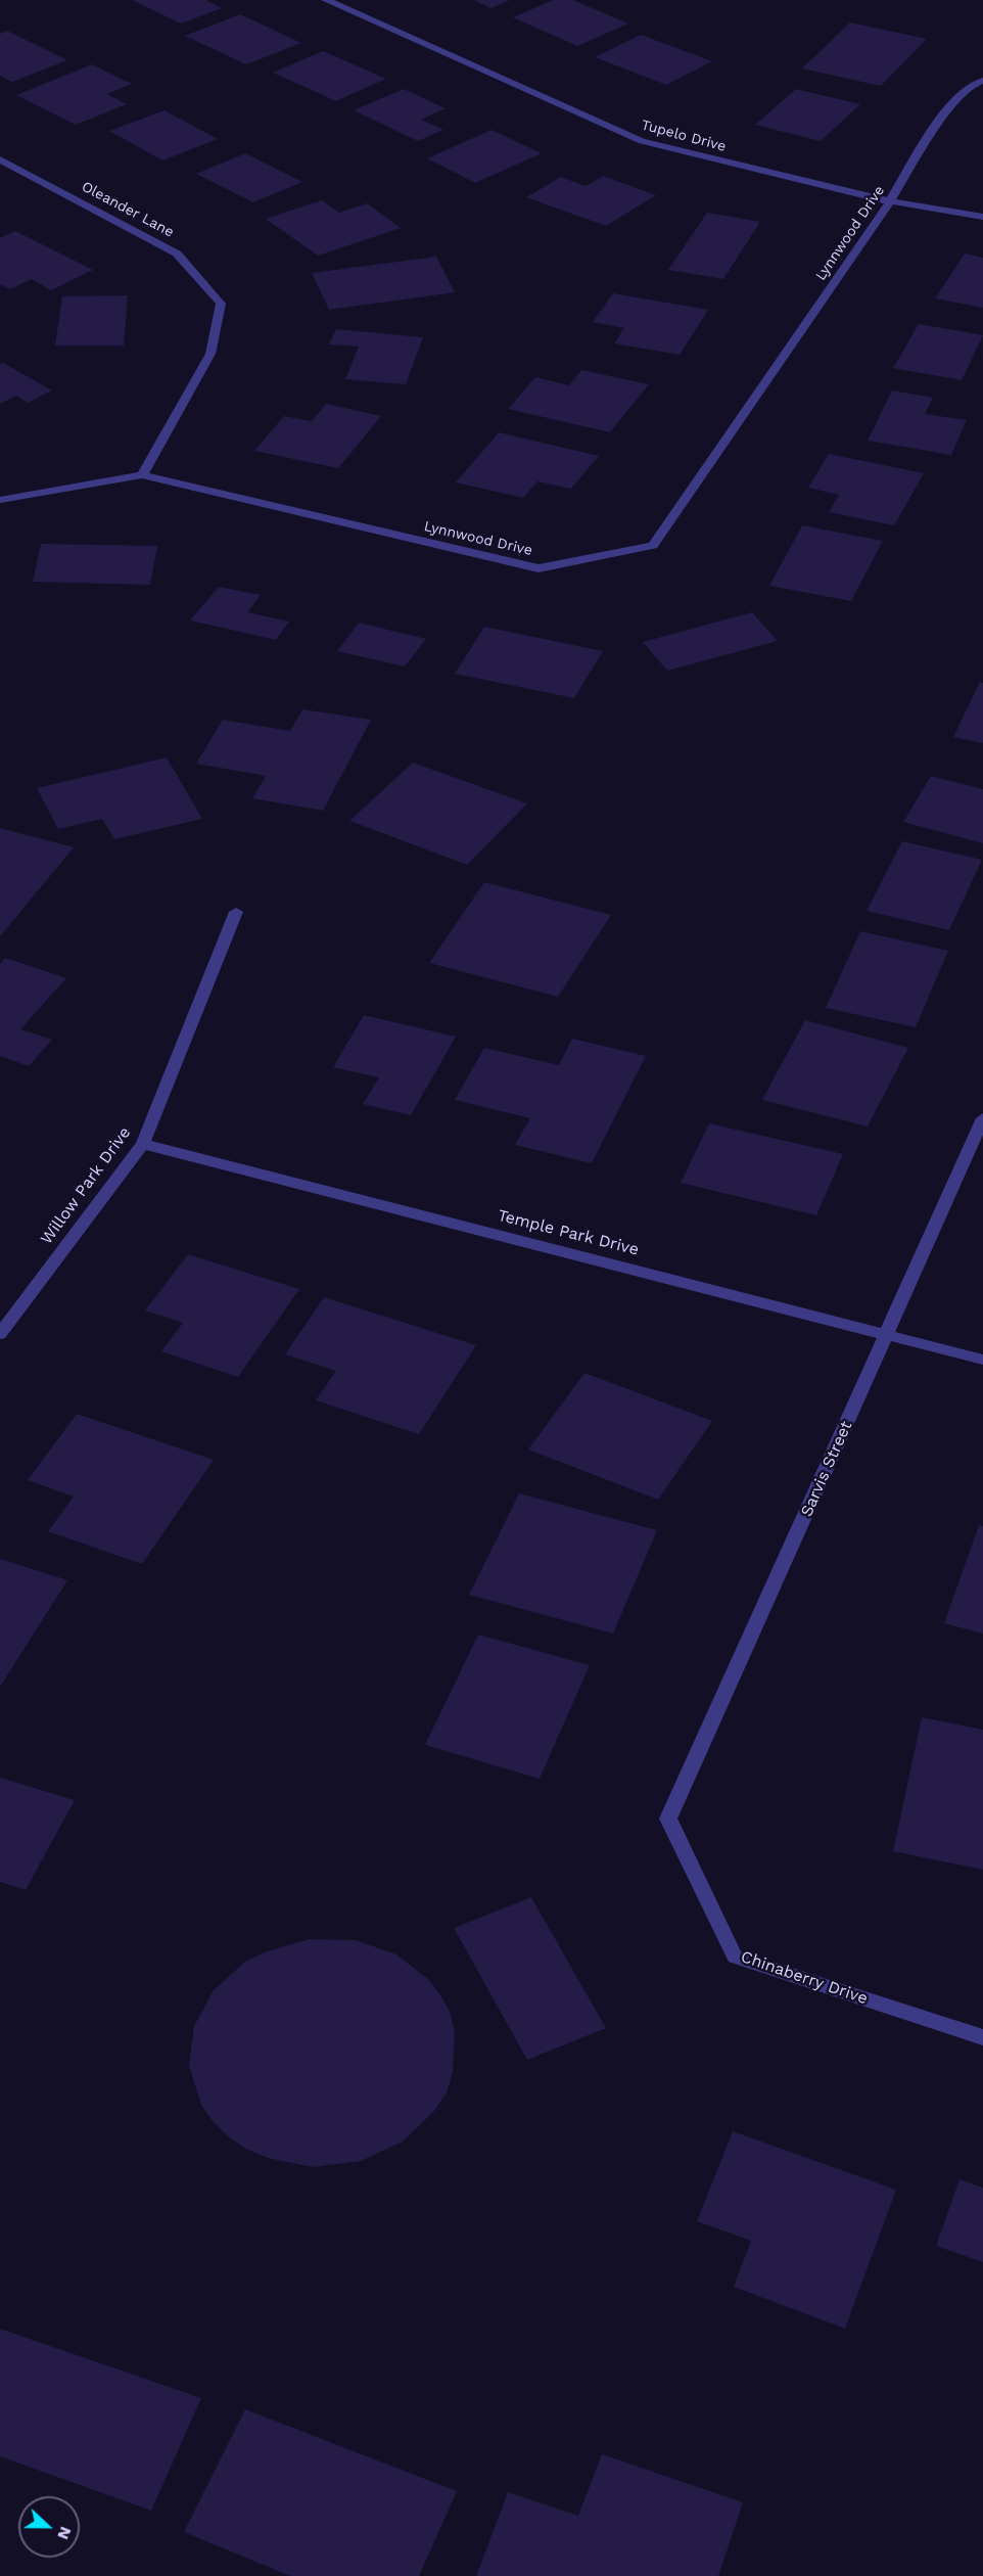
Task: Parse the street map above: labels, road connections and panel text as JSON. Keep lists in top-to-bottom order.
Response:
{
  "streets": {
    "street": [
      "Tupelo Drive",
      "Oleander Lane",
      "Lynnwood Drive",
      "Willow Park Drive",
      "Temple Park Drive",
      "Sarvis Street",
      "Chinaberry Drive"
    ]
  },
  "crossings": [
    ["Tupelo Drive", "Lynnwood Drive"],
    ["Oleander Lane", "Lynnwood Drive"],
    ["Willow Park Drive", "Temple Park Drive"],
    ["Temple Park Drive", "Sarvis Street"],
    ["Sarvis Street", "Chinaberry Drive"]
  ],
  "north": "right"
}
